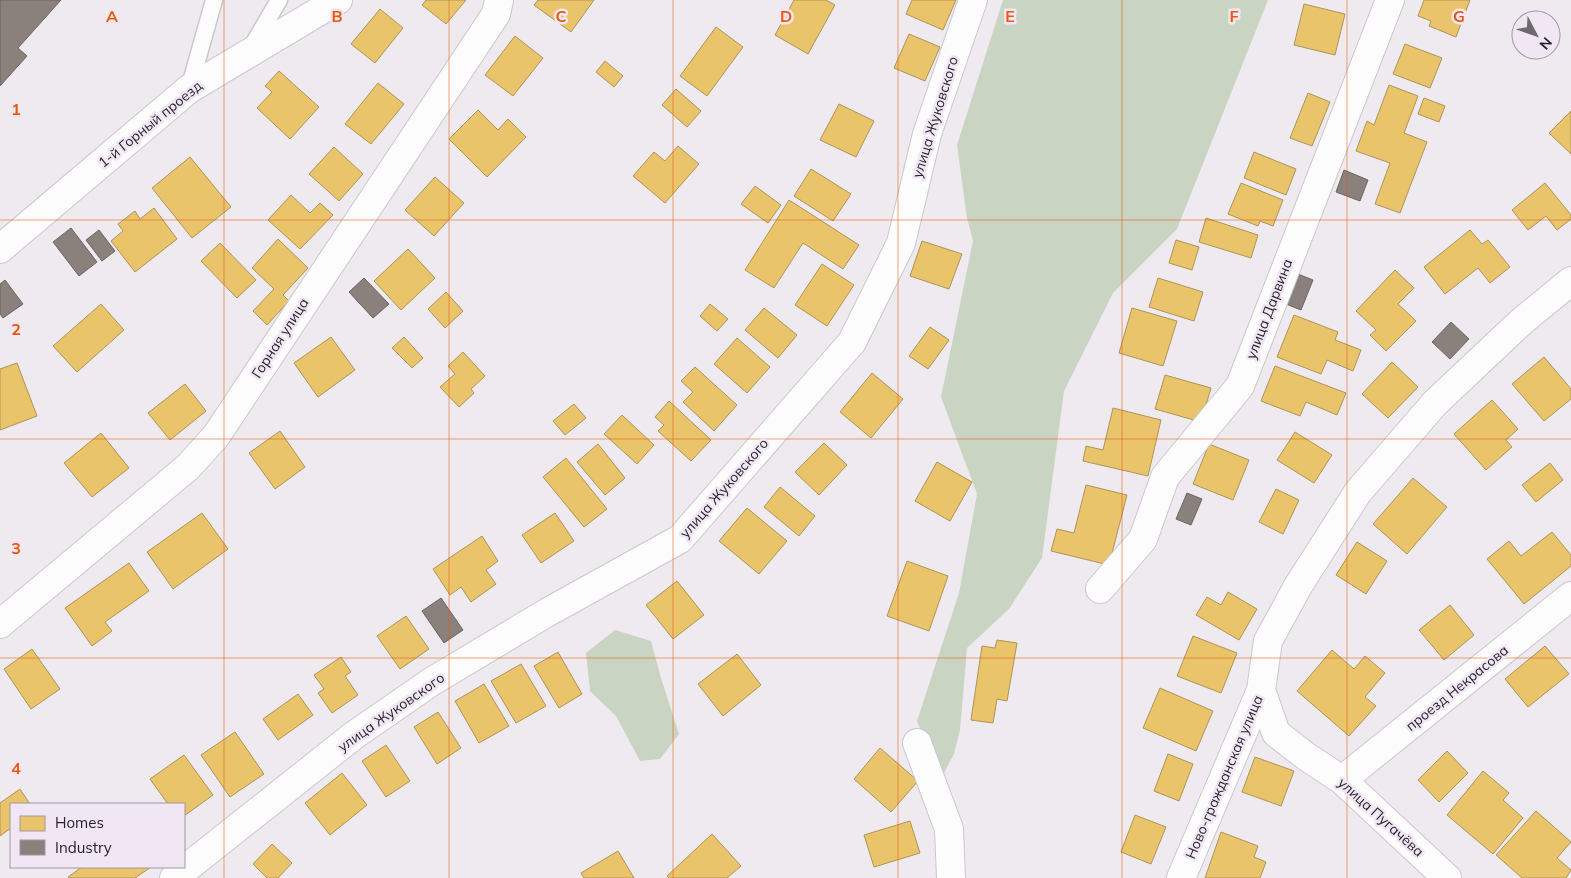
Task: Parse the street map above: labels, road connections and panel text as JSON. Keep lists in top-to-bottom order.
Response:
{
  "streets": {
    "street": [
      "улица Жуковского",
      "1-й Горный проезд",
      "улица Дарвина",
      "Горная улица",
      "проезд Некрасова",
      "Ново-гражданская улица",
      "улица Пугачёва"
    ]
  },
  "crossings": [
    ["проезд Некрасова", "улица Пугачёва"],
    ["Ново-гражданская улица", "улица Пугачёва"]
  ],
  "legend": ["Homes", "Industry"],
  "north": "bottom right",
  "grid": {
    "columns": [
      "A",
      "B",
      "C",
      "D",
      "E",
      "F",
      "G"
    ],
    "rows": [
      "1",
      "2",
      "3",
      "4"
    ]
  }
}
